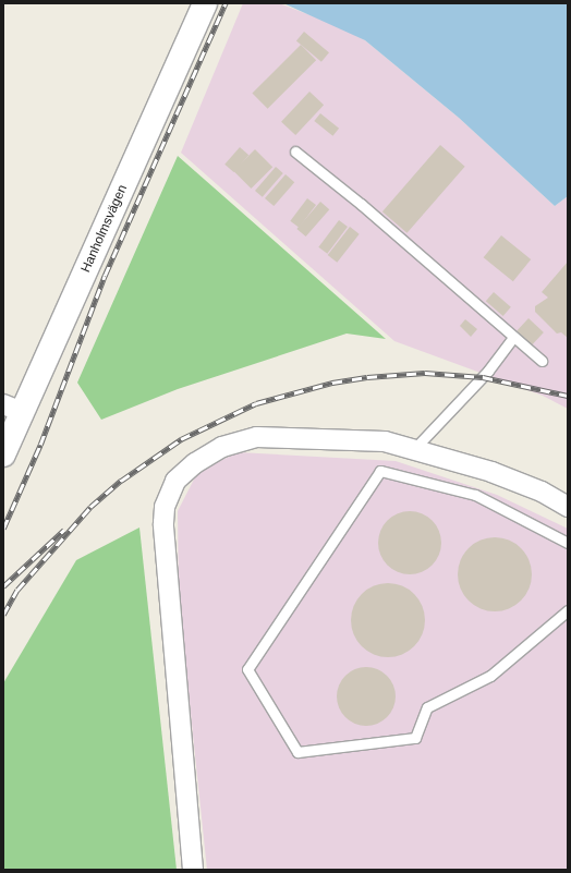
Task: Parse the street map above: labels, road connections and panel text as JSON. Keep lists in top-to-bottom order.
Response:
{
  "streets": {
    "street": ["Hanholmsvägen"]
  }
}
